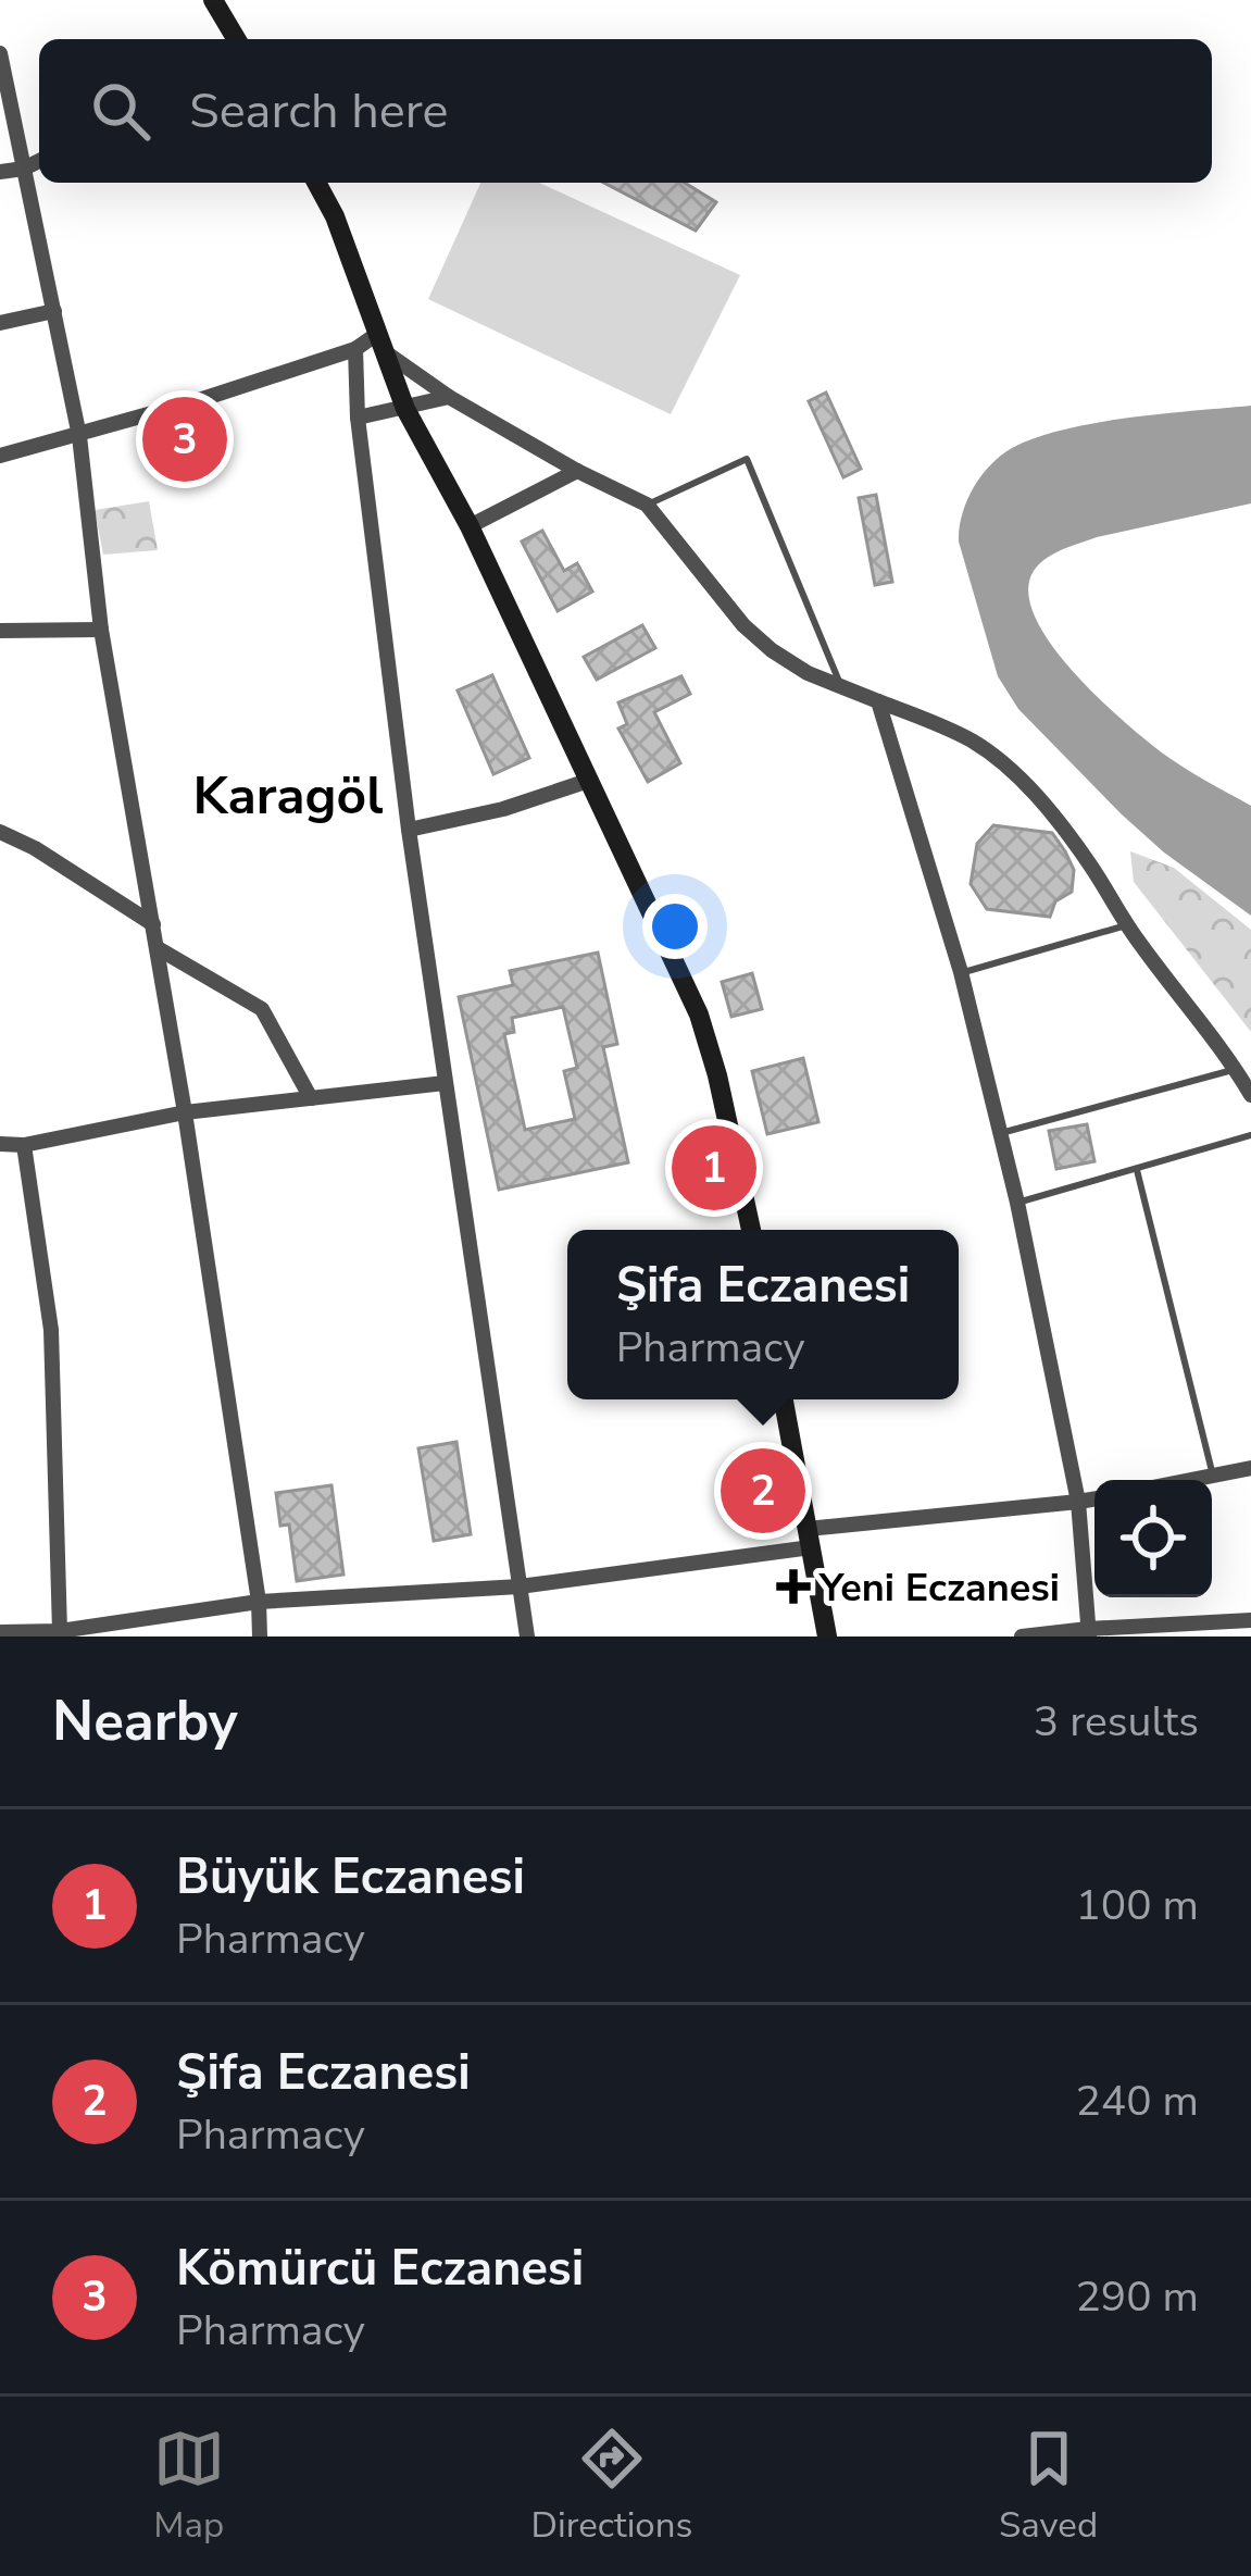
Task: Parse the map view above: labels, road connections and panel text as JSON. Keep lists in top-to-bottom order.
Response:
{
  "districts": ["Karagöl"],
  "places": {
    "health": ["Yeni Eczanesi"]
  },
  "page": {
    "search": "Search here",
    "pins": ["3", "1", "2"],
    "popup": ["Şifa Eczanesi", "Pharmacy"],
    "heading": ["Nearby", "3 results"],
    "list": [
      {
        "mark": "1",
        "name": "Büyük Eczanesi",
        "note": "Pharmacy",
        "value": "100 m"
      },
      {
        "mark": "2",
        "name": "Şifa Eczanesi",
        "note": "Pharmacy",
        "value": "240 m"
      },
      {
        "mark": "3",
        "name": "Kömürcü Eczanesi",
        "note": "Pharmacy",
        "value": "290 m"
      }
    ],
    "nav": ["Map", "Directions", "Saved"]
  }
}
